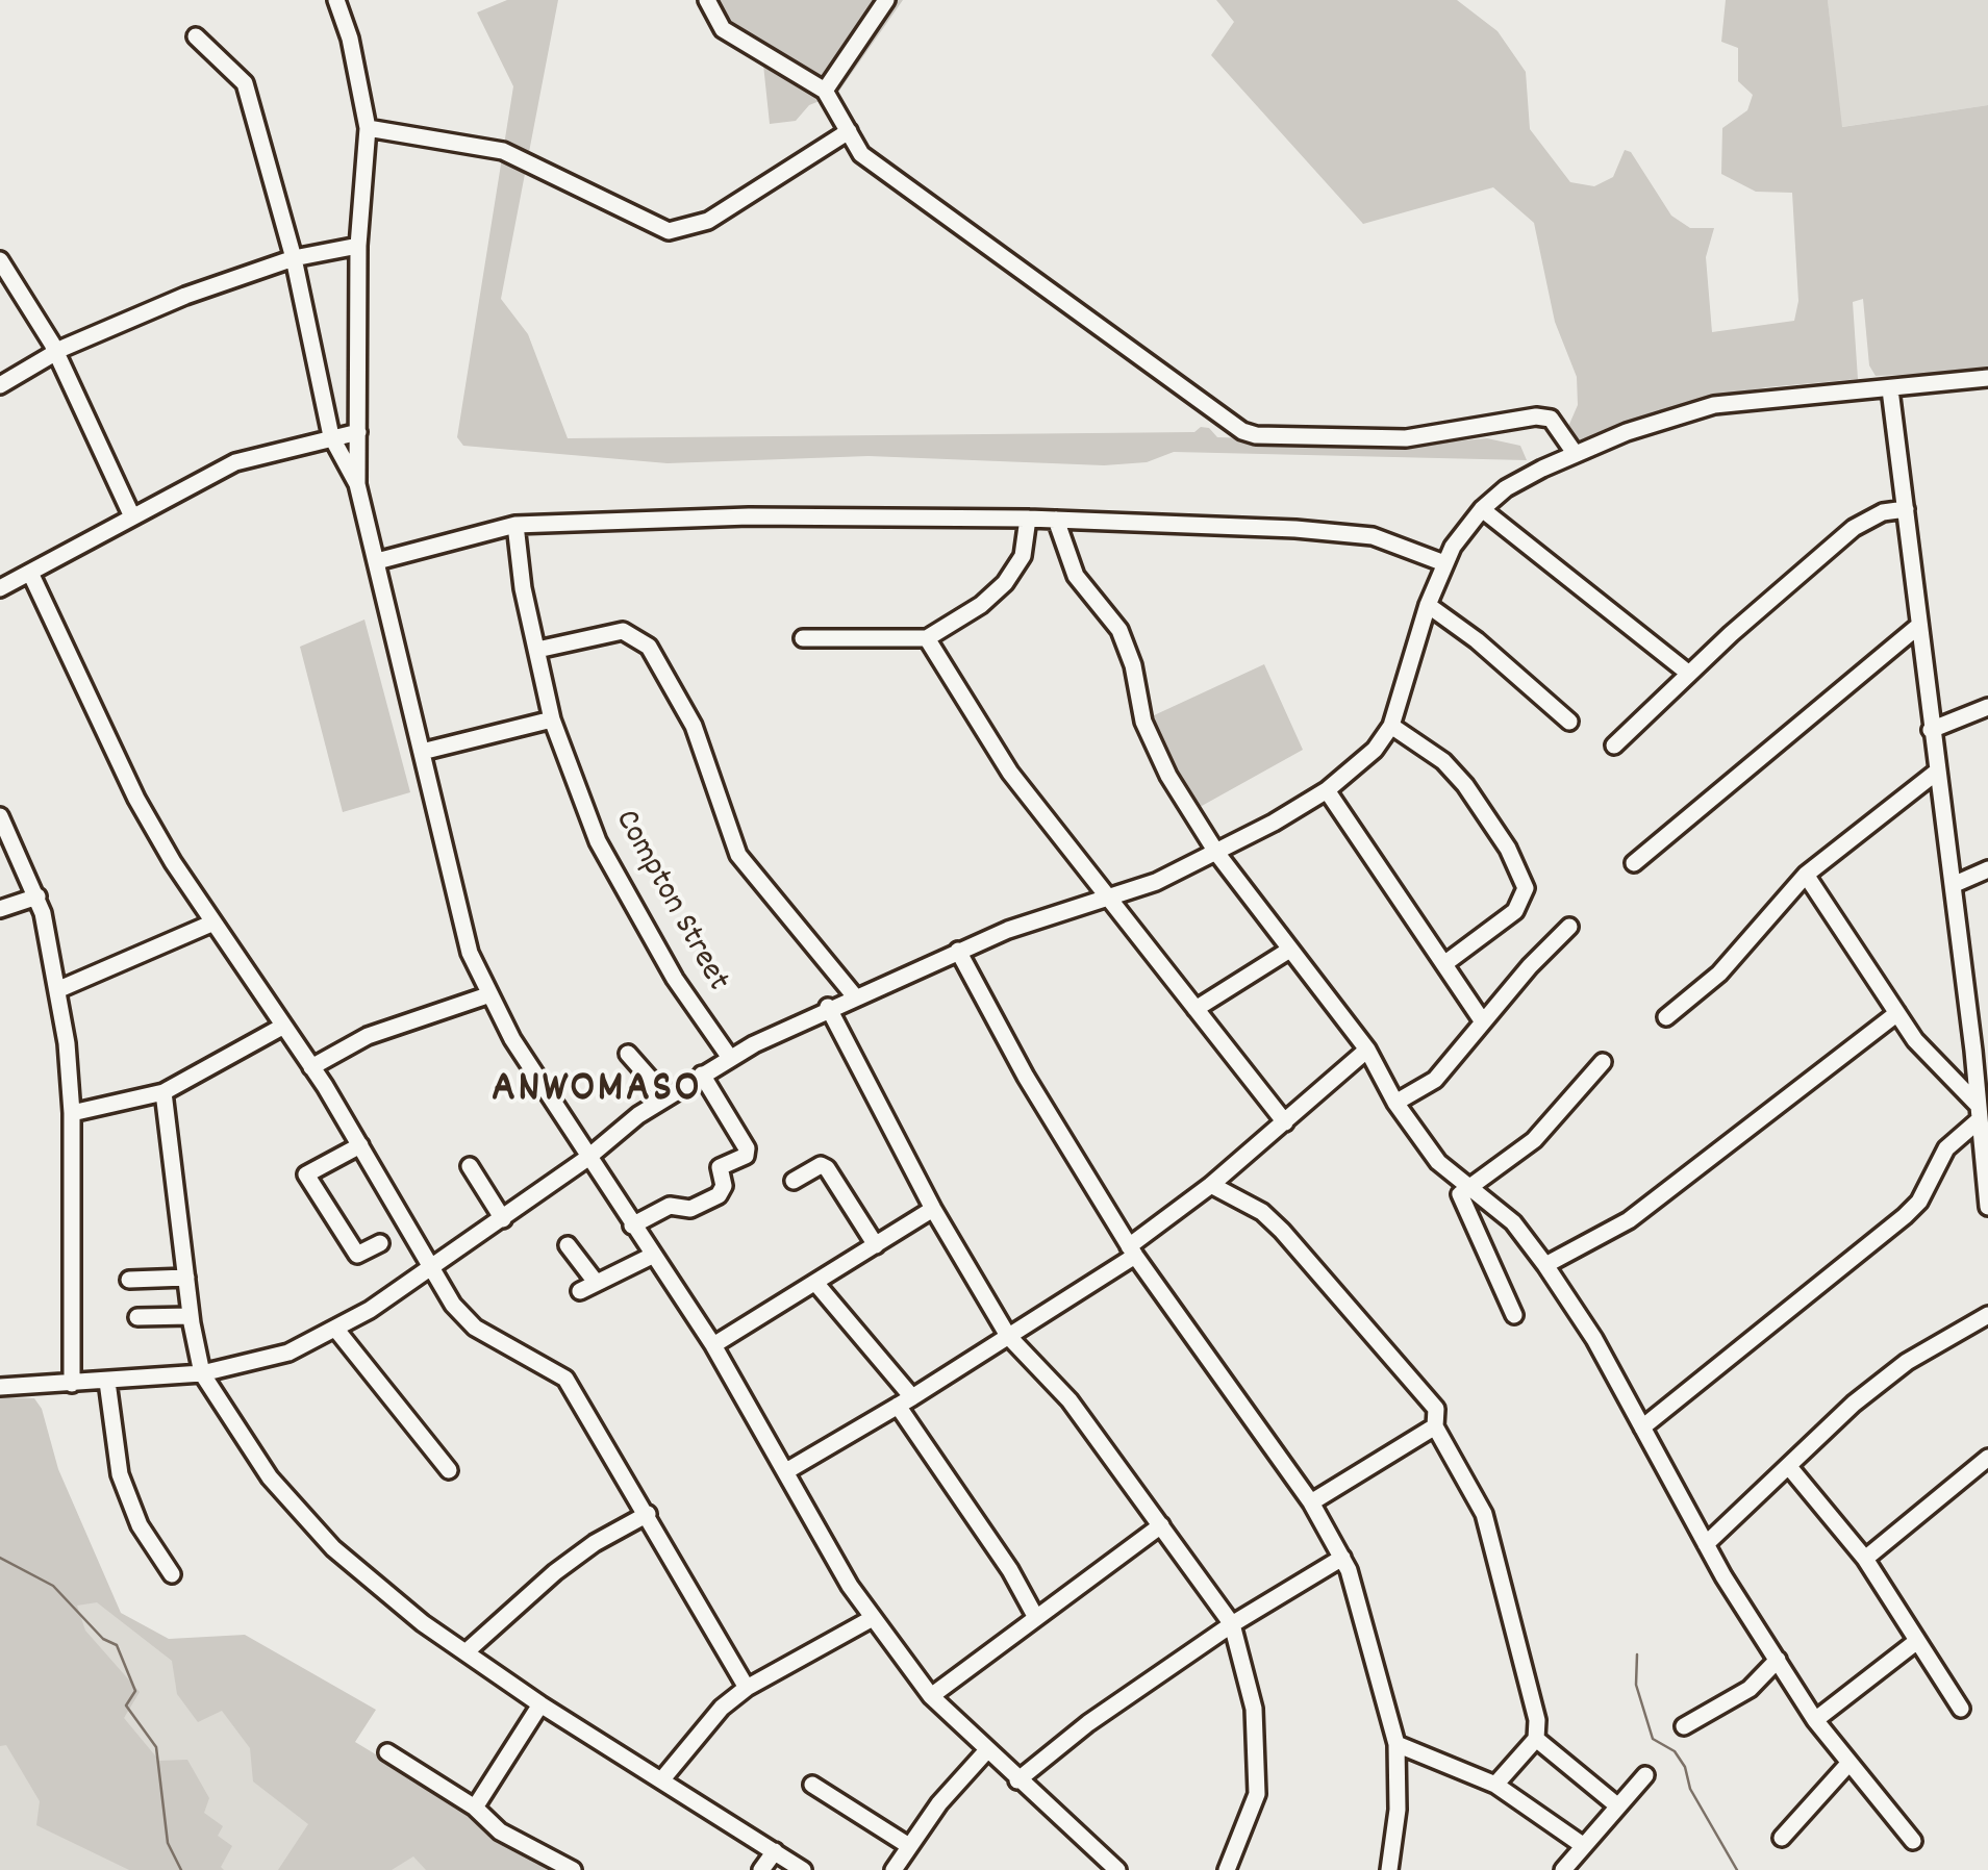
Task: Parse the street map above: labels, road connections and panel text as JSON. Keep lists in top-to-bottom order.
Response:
{
  "streets": {
    "street": ["Compton Street"]
  },
  "districts": ["ANWOMASO"]
}
